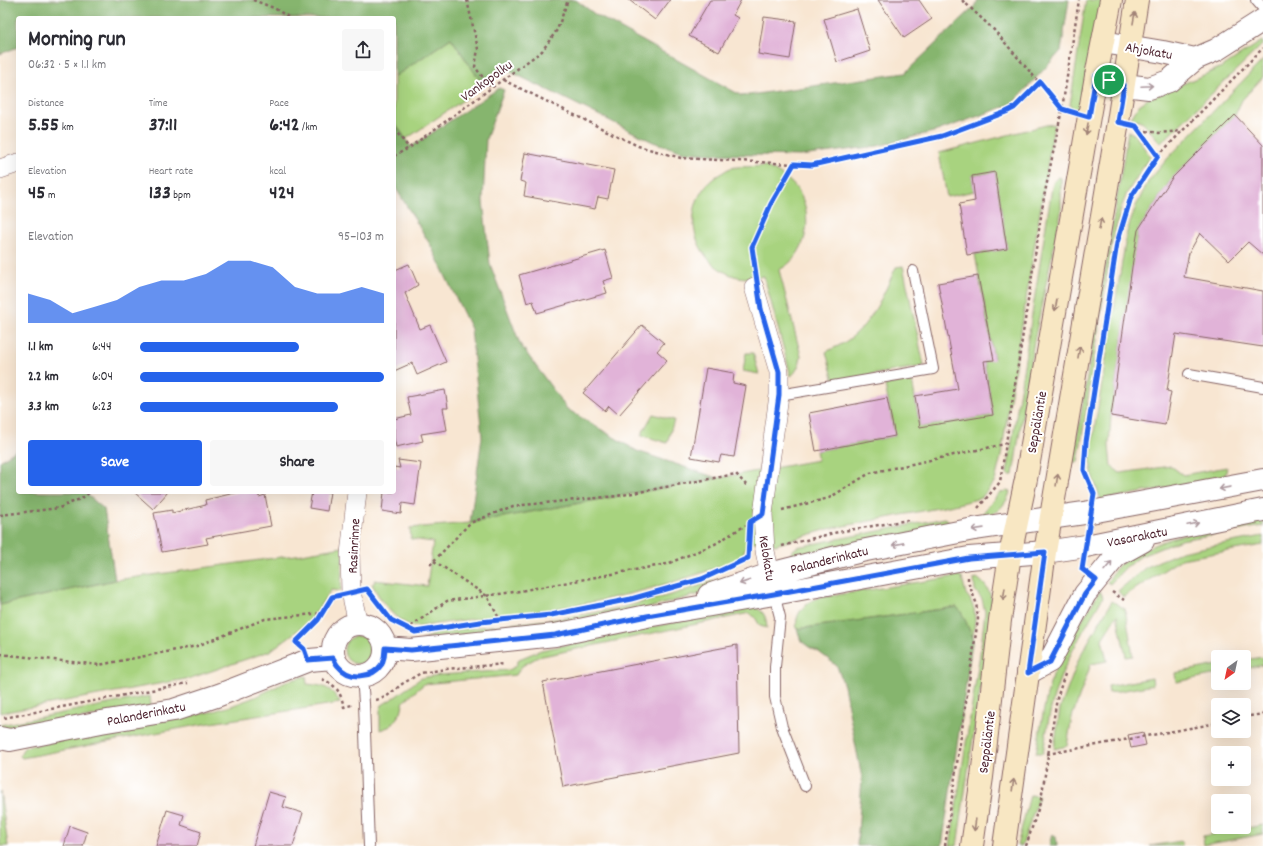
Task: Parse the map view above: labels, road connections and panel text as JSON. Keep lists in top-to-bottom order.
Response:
{
  "streets": {
    "main road": ["Seppäläntie"],
    "street": [
      "Ahjokatu",
      "Vasarakatu",
      "Rasinrinne",
      "Kelokatu",
      "Palanderinkatu"
    ],
    "path": ["Vankopolku"]
  },
  "crossings": [
    ["Ahjokatu", "Seppäläntie"],
    ["Seppäläntie", "Vasarakatu"],
    ["Seppäläntie", "Palanderinkatu"],
    ["Vasarakatu", "Palanderinkatu"],
    ["Rasinrinne", "Palanderinkatu"],
    ["Kelokatu", "Palanderinkatu"]
  ],
  "north": "bottom left",
  "page": {
    "heading": ["Morning run", "06:32 · 5 × 1.1 km"],
    "stats": [
      ["Distance", "5.55 km"],
      ["Time", "37:11"],
      ["Pace", "6:42 /km"],
      ["Elevation", "45 m"],
      ["Heart rate", "133 bpm"],
      ["kcal", "424"]
    ],
    "chart": ["Elevation", "95–103 m"],
    "list": [
      {
        "name": "1.1 km",
        "note": "6:44"
      },
      {
        "name": "2.2 km",
        "note": "6:04"
      },
      {
        "name": "3.3 km",
        "note": "6:23"
      }
    ],
    "buttons": ["Save", "Share"],
    "map_buttons": ["+", "−"]
  }
}
